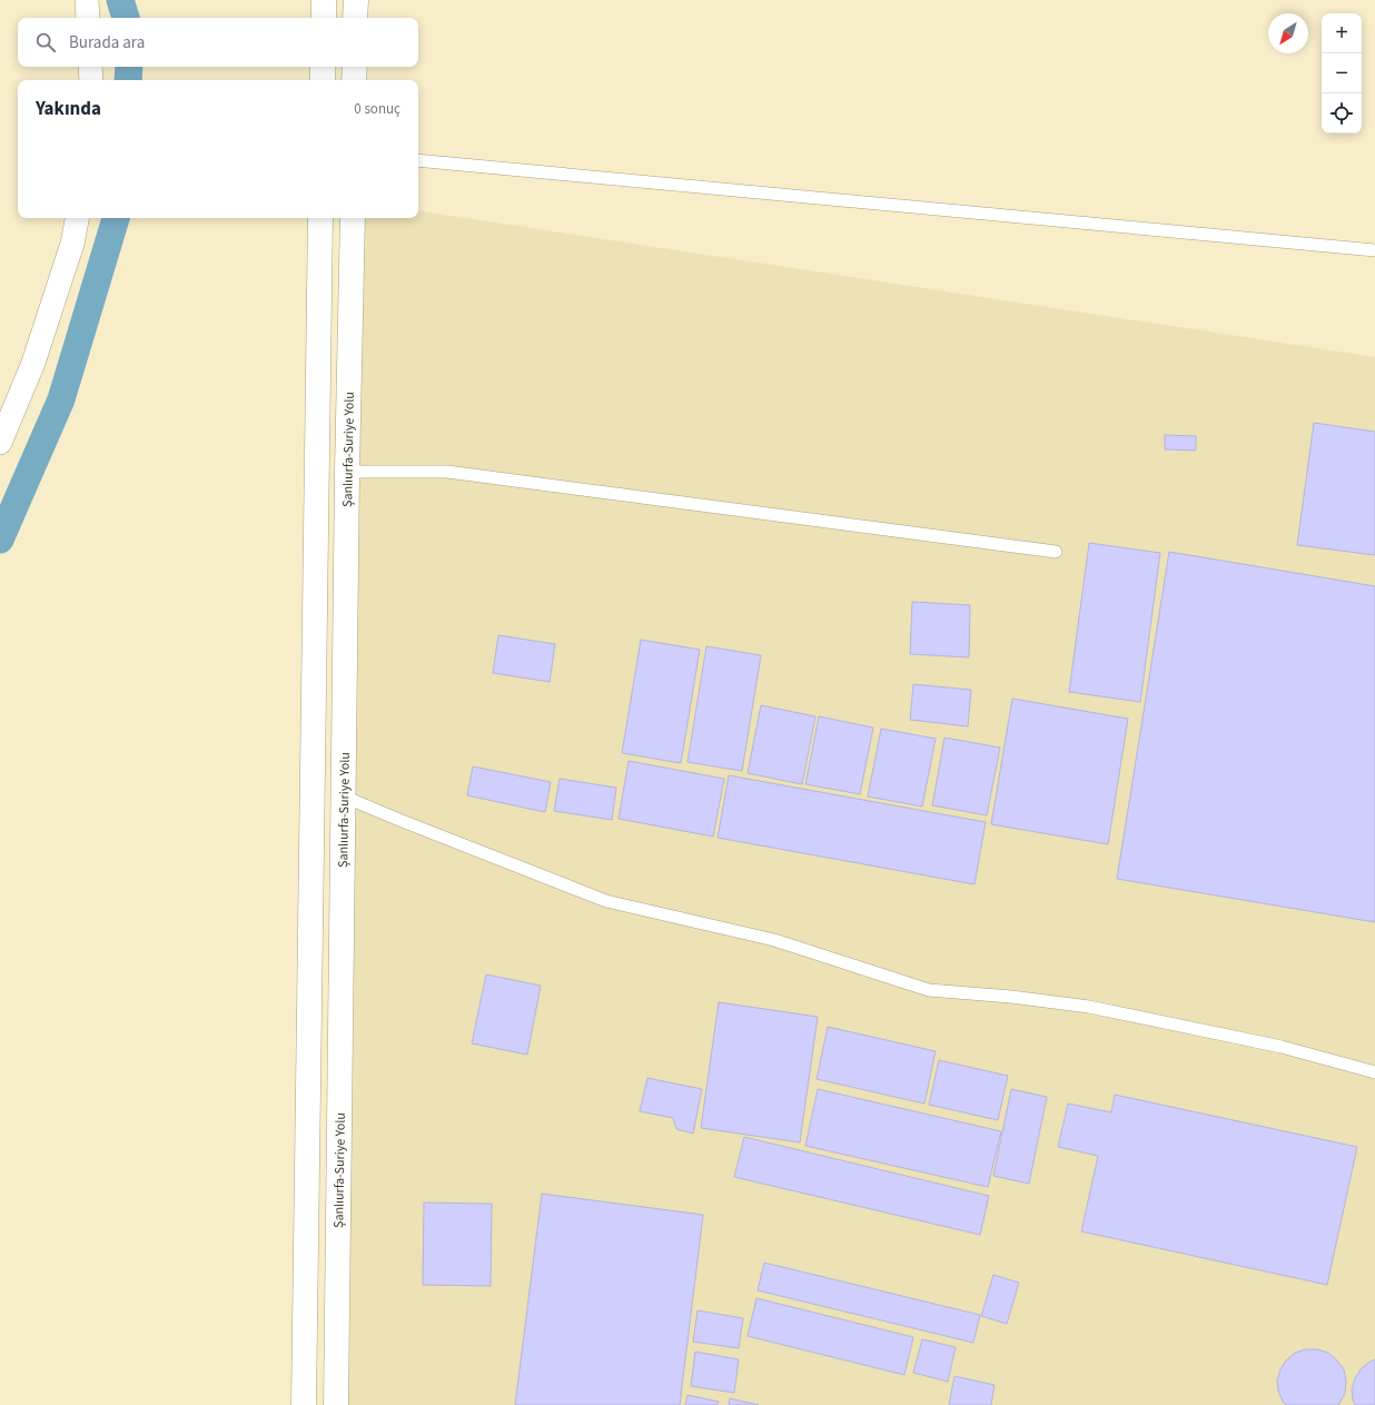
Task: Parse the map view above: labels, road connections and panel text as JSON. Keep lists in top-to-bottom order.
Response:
{
  "streets": {
    "highway": ["Şanlıurfa-Suriye Yolu"]
  },
  "north": "bottom left",
  "page": {
    "map_buttons": ["+", "−"],
    "search": "Burada ara",
    "heading": ["Yakında", "0 sonuç"]
  }
}
